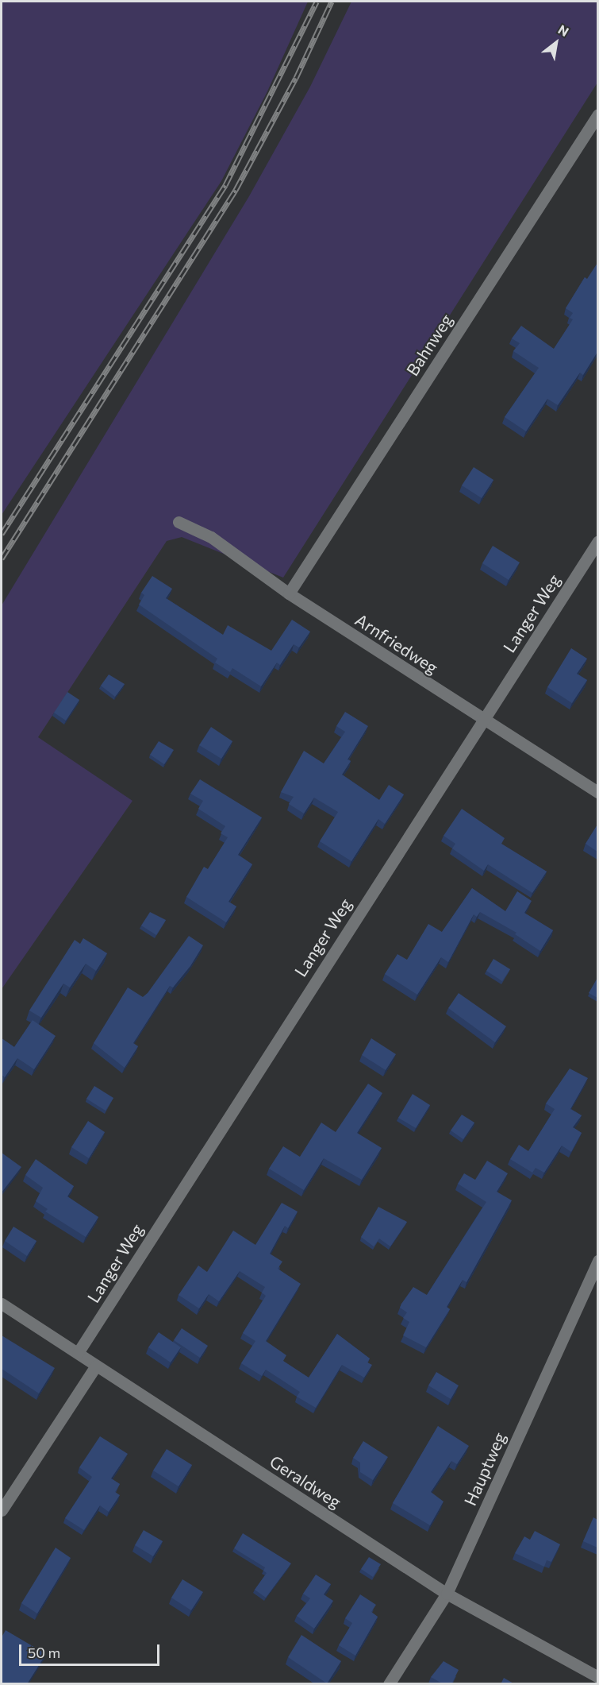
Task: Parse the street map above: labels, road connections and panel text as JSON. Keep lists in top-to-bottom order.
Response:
{
  "streets": {
    "street": [
      "Bahnweg",
      "Langer Weg",
      "Arnfriedweg",
      "Hauptweg",
      "Geraldweg"
    ]
  },
  "crossings": [
    ["Bahnweg", "Arnfriedweg"],
    ["Langer Weg", "Arnfriedweg"],
    ["Langer Weg", "Geraldweg"],
    ["Hauptweg", "Geraldweg"]
  ],
  "scale_bar": "50 m",
  "north": "top right"
}
